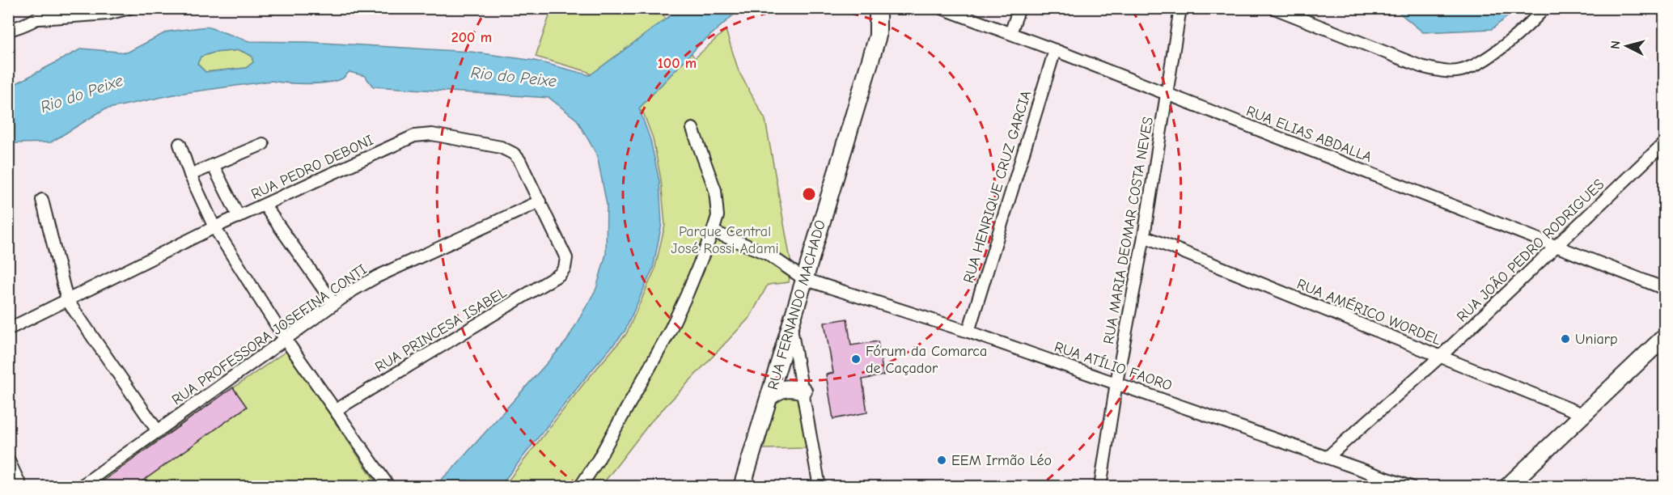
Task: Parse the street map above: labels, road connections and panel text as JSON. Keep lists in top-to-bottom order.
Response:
{
  "streets": {
    "main road": ["RUA FERNANDO MACHADO"],
    "street": [
      "RUA ELIAS ABDALLA",
      "RUA PEDRO DEBONI",
      "RUA HENRIQUE CRUZ GARCIA",
      "RUA MARIA DEOMAR COSTA NEVES",
      "RUA JOÃO PEDRO RODRIGUES",
      "RUA AMÉRICO WORDEL",
      "RUA PRINCESA ISABEL",
      "RUA PROFESSORA JOSEFINA CONTI",
      "RUA ATÍLIO FAORO"
    ]
  },
  "crossings": [
    ["RUA ELIAS ABDALLA", "RUA HENRIQUE CRUZ GARCIA"],
    ["RUA ELIAS ABDALLA", "RUA MARIA DEOMAR COSTA NEVES"],
    ["RUA ELIAS ABDALLA", "RUA JOÃO PEDRO RODRIGUES"],
    ["RUA PEDRO DEBONI", "RUA PRINCESA ISABEL"],
    ["RUA PEDRO DEBONI", "RUA PROFESSORA JOSEFINA CONTI"],
    ["RUA HENRIQUE CRUZ GARCIA", "RUA ATÍLIO FAORO"],
    ["RUA MARIA DEOMAR COSTA NEVES", "RUA AMÉRICO WORDEL"],
    ["RUA MARIA DEOMAR COSTA NEVES", "RUA ATÍLIO FAORO"],
    ["RUA JOÃO PEDRO RODRIGUES", "RUA AMÉRICO WORDEL"],
    ["RUA JOÃO PEDRO RODRIGUES", "RUA ATÍLIO FAORO"],
    ["RUA FERNANDO MACHADO", "RUA ATÍLIO FAORO"]
  ],
  "water": ["Rio do Peixe"],
  "parks": ["Parque Central José Rossi Adami"],
  "places": ["Uniarp", "Fórum da Comarca de Caçador", "EEM Irmão Léo"],
  "north": "left",
  "rings": ["200 m", "100 m"]
}
